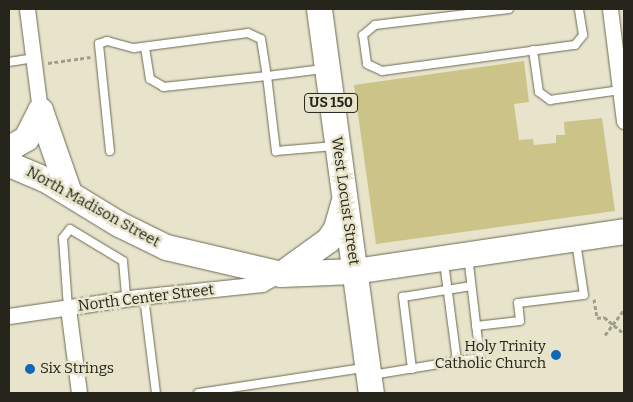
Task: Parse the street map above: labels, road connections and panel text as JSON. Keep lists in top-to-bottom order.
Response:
{
  "streets": {
    "main road": ["US 150", "West Locust Street", "North Madison Street"],
    "street": ["North Center Street"]
  },
  "crossings": [
    ["West Locust Street", "North Madison Street"],
    ["North Madison Street", "North Center Street"]
  ],
  "places": ["Holy Trinity Catholic Church", "Six Strings"]
}
